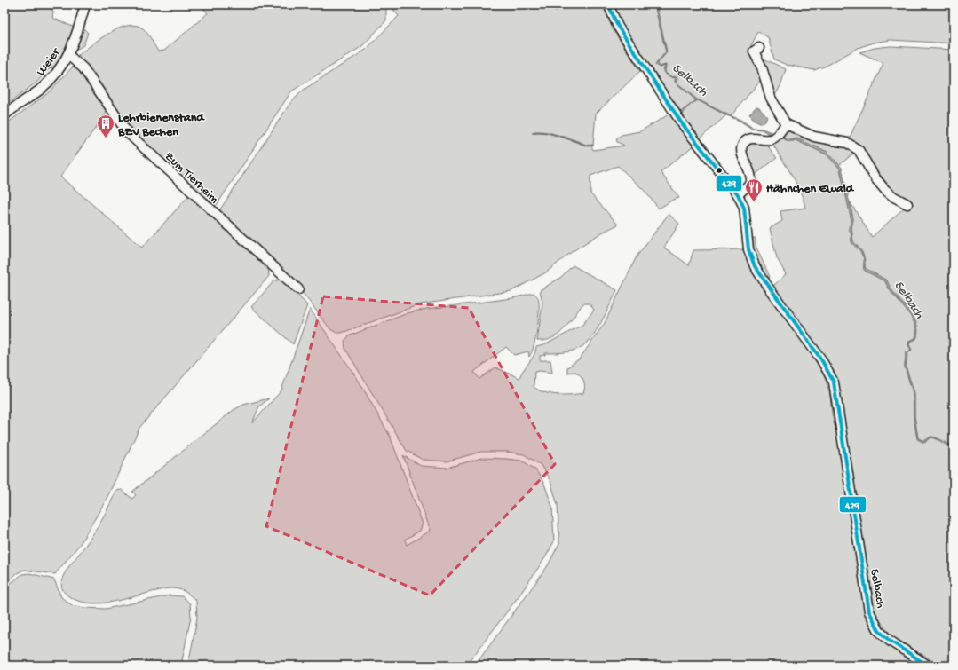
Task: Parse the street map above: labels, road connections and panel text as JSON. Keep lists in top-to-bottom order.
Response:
{
  "streets": {
    "street": ["Weier", "Zum Tierheim", "Selbach"]
  },
  "crossings": [
    ["Weier", "Zum Tierheim"]
  ],
  "water": ["Selbach"],
  "places": {
    "building": ["Lehrbienenstand BZV Bechen"],
    "restaurant": ["Hähnchen Ewald"]
  },
  "lines": ["transit line 429"]
}
